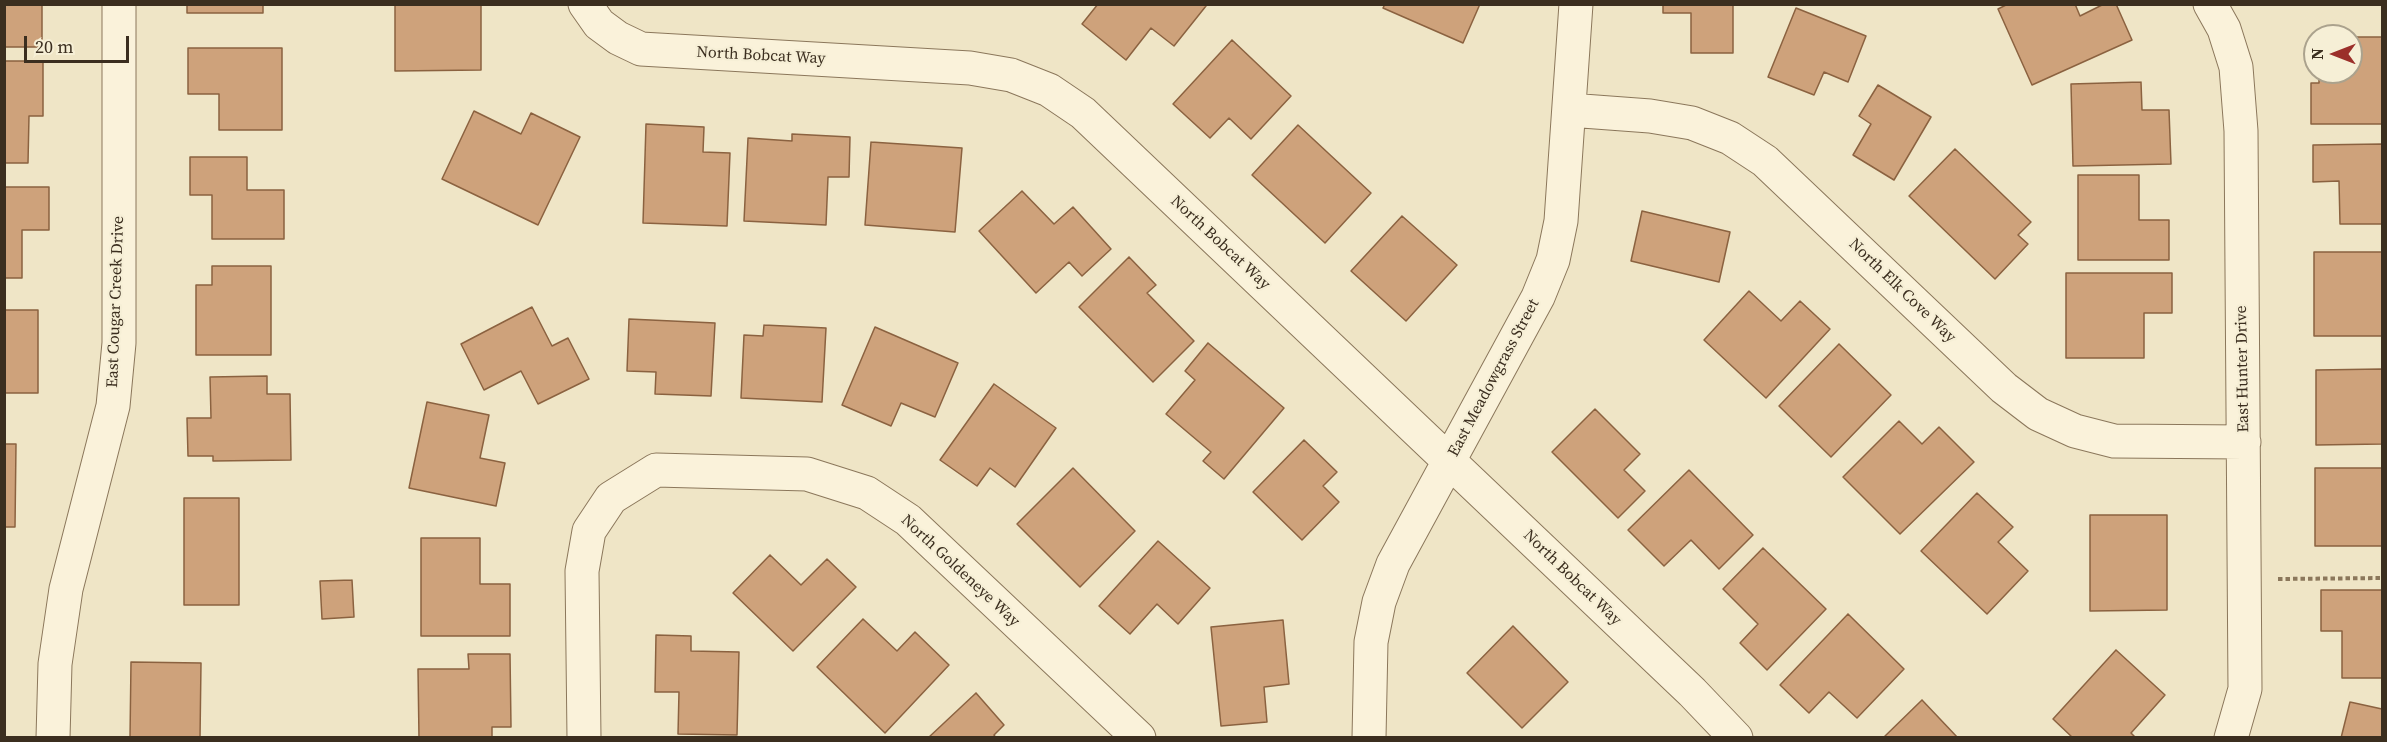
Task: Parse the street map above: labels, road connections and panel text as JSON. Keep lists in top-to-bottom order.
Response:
{
  "streets": {
    "street": [
      "North Bobcat Way",
      "North Elk Cove Way",
      "East Cougar Creek Drive",
      "East Hunter Drive",
      "East Meadowgrass Street",
      "North Goldeneye Way"
    ]
  },
  "crossings": [
    ["North Bobcat Way", "East Meadowgrass Street"],
    ["North Elk Cove Way", "East Hunter Drive"],
    ["North Elk Cove Way", "East Meadowgrass Street"]
  ],
  "scale_bar": "20 m",
  "north": "left"
}
